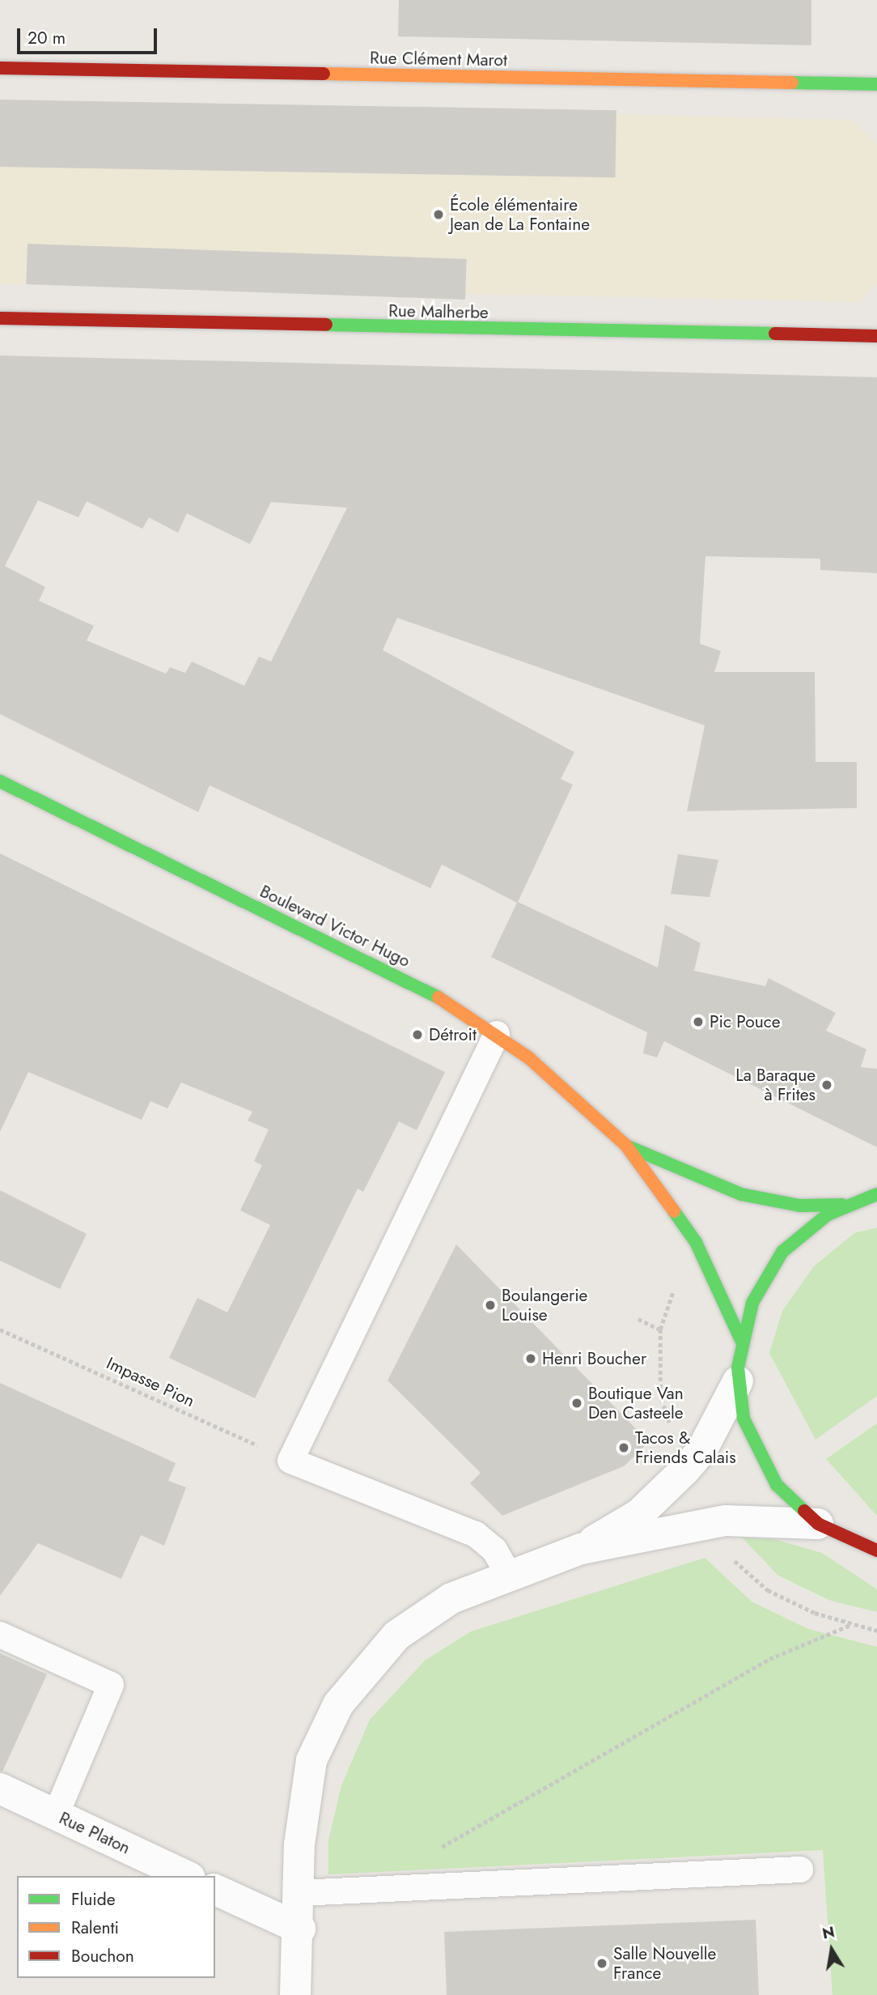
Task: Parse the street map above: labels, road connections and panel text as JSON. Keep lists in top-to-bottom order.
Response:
{
  "streets": {
    "street": [
      "Rue Clément Marot",
      "Rue Malherbe",
      "Boulevard Victor Hugo",
      "Rue Platon"
    ],
    "path": ["Impasse Pion"]
  },
  "places": [
    "École élémentaire Jean de La Fontaine",
    "Pic Pouce",
    "Détroit",
    "La Baraque à Frites",
    "Boulangerie Louise",
    "Henri Boucher",
    "Boutique Van Den Casteele",
    "Tacos & Friends Calais",
    "Salle Nouvelle France"
  ],
  "legend": ["Fluide", "Ralenti", "Bouchon"],
  "scale_bar": "20 m",
  "north": "top"
}
